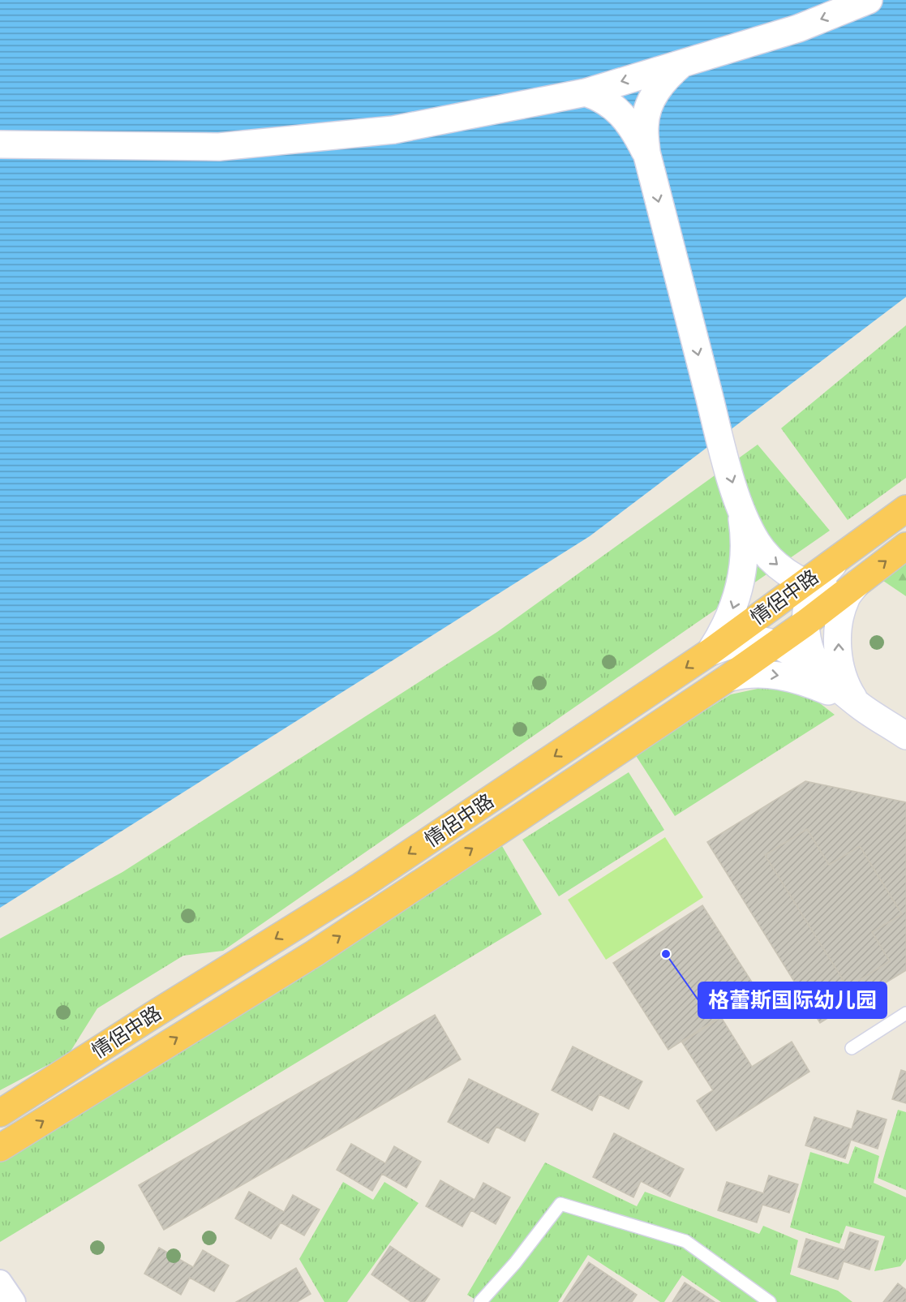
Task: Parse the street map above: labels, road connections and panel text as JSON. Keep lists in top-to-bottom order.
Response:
{
  "streets": {
    "highway": ["情侶中路"]
  },
  "places": ["格蕾斯国际幼儿园"]
}
